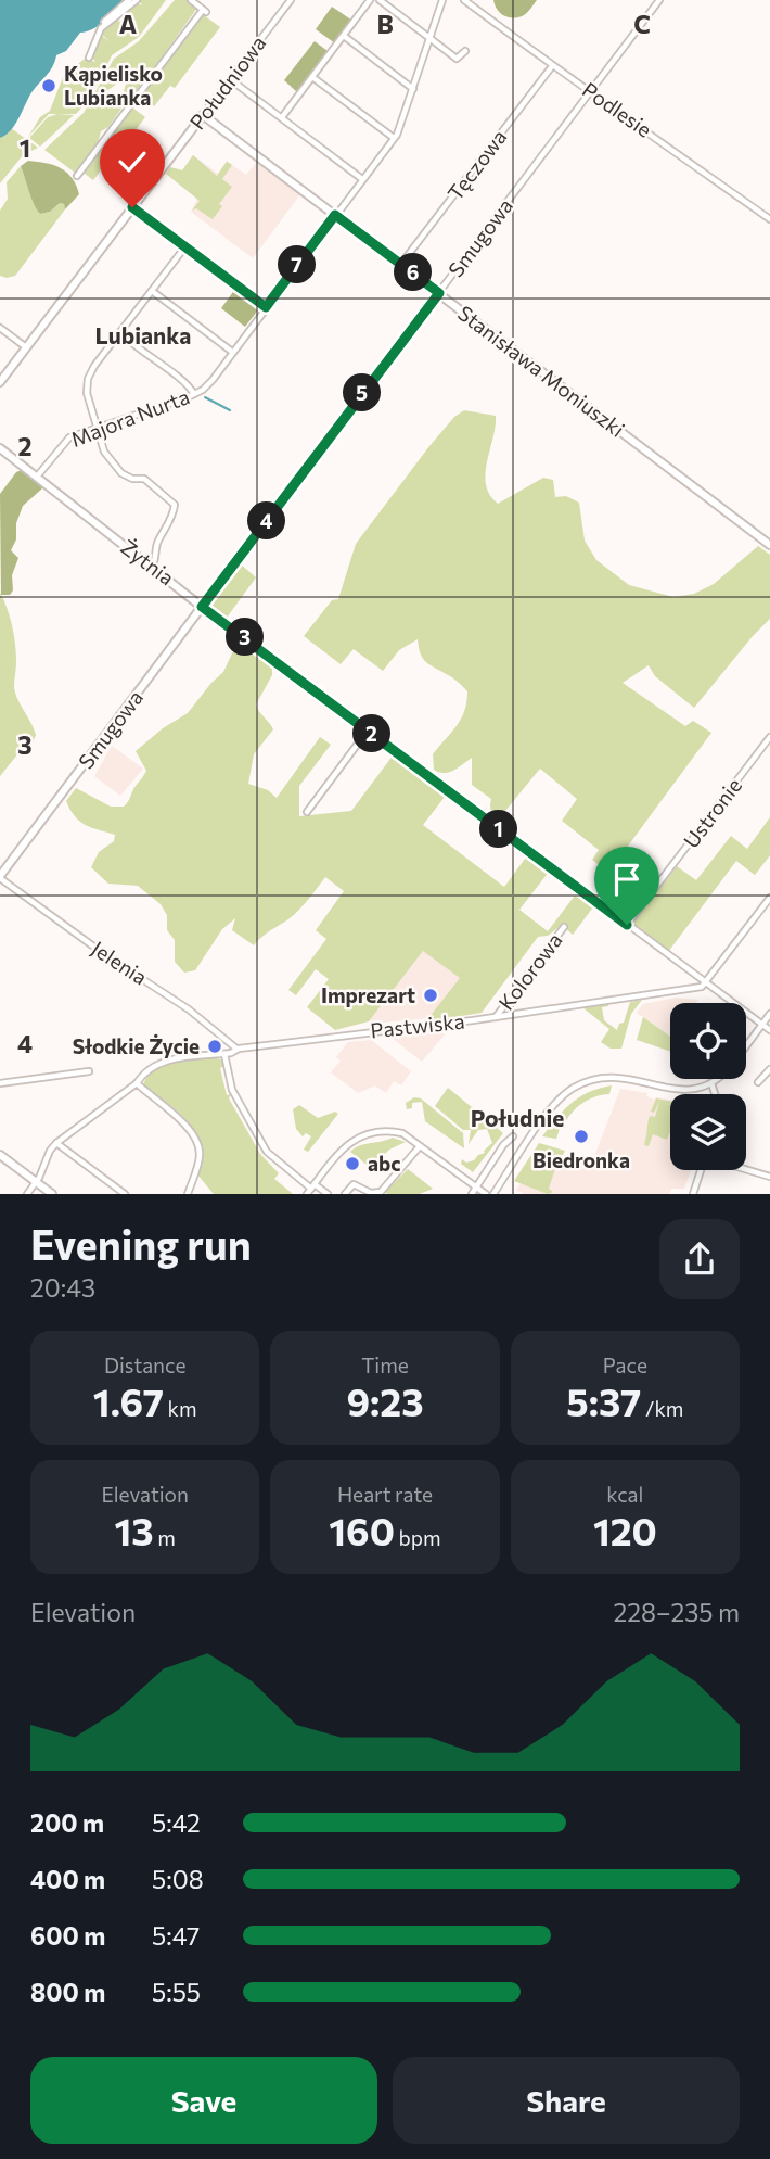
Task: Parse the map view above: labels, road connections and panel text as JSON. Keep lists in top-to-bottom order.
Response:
{
  "streets": {
    "street": [
      "Południowa",
      "Podlesie",
      "Tęczowa",
      "Smugowa",
      "Stanisława Moniuszki",
      "Majora Nurta",
      "Żytnia",
      "Ustronie",
      "Jelenia",
      "Kolorowa",
      "Pastwiska"
    ]
  },
  "crossings": [
    ["Południowa", "Stanisława Moniuszki"],
    ["Podlesie", "Tęczowa"],
    ["Podlesie", "Smugowa"],
    ["Tęczowa", "Stanisława Moniuszki"],
    ["Smugowa", "Stanisława Moniuszki"],
    ["Smugowa", "Żytnia"],
    ["Smugowa", "Jelenia"],
    ["Stanisława Moniuszki", "Majora Nurta"],
    ["Majora Nurta", "Żytnia"],
    ["Żytnia", "Ustronie"],
    ["Żytnia", "Pastwiska"],
    ["Jelenia", "Pastwiska"],
    ["Kolorowa", "Pastwiska"]
  ],
  "districts": ["Lubianka", "Południe"],
  "places": [
    "Kąpielisko Lubianka",
    "Imprezart",
    "Słodkie Życie",
    "Biedronka",
    "abc"
  ],
  "page": {
    "pins": [
      "7",
      "6",
      "5",
      "4",
      "3",
      "2",
      "1"
    ],
    "heading": ["Evening run", "20:43"],
    "stats": [
      ["Distance", "1.67 km"],
      ["Time", "9:23"],
      ["Pace", "5:37 /km"],
      ["Elevation", "13 m"],
      ["Heart rate", "160 bpm"],
      ["kcal", "120"]
    ],
    "chart": ["Elevation", "228–235 m"],
    "list": [
      {
        "name": "200 m",
        "note": "5:42"
      },
      {
        "name": "400 m",
        "note": "5:08"
      },
      {
        "name": "600 m",
        "note": "5:47"
      },
      {
        "name": "800 m",
        "note": "5:55"
      }
    ],
    "buttons": ["Save", "Share"]
  },
  "grid": {
    "columns": ["A", "B", "C"],
    "rows": [
      "1",
      "2",
      "3",
      "4"
    ]
  }
}
